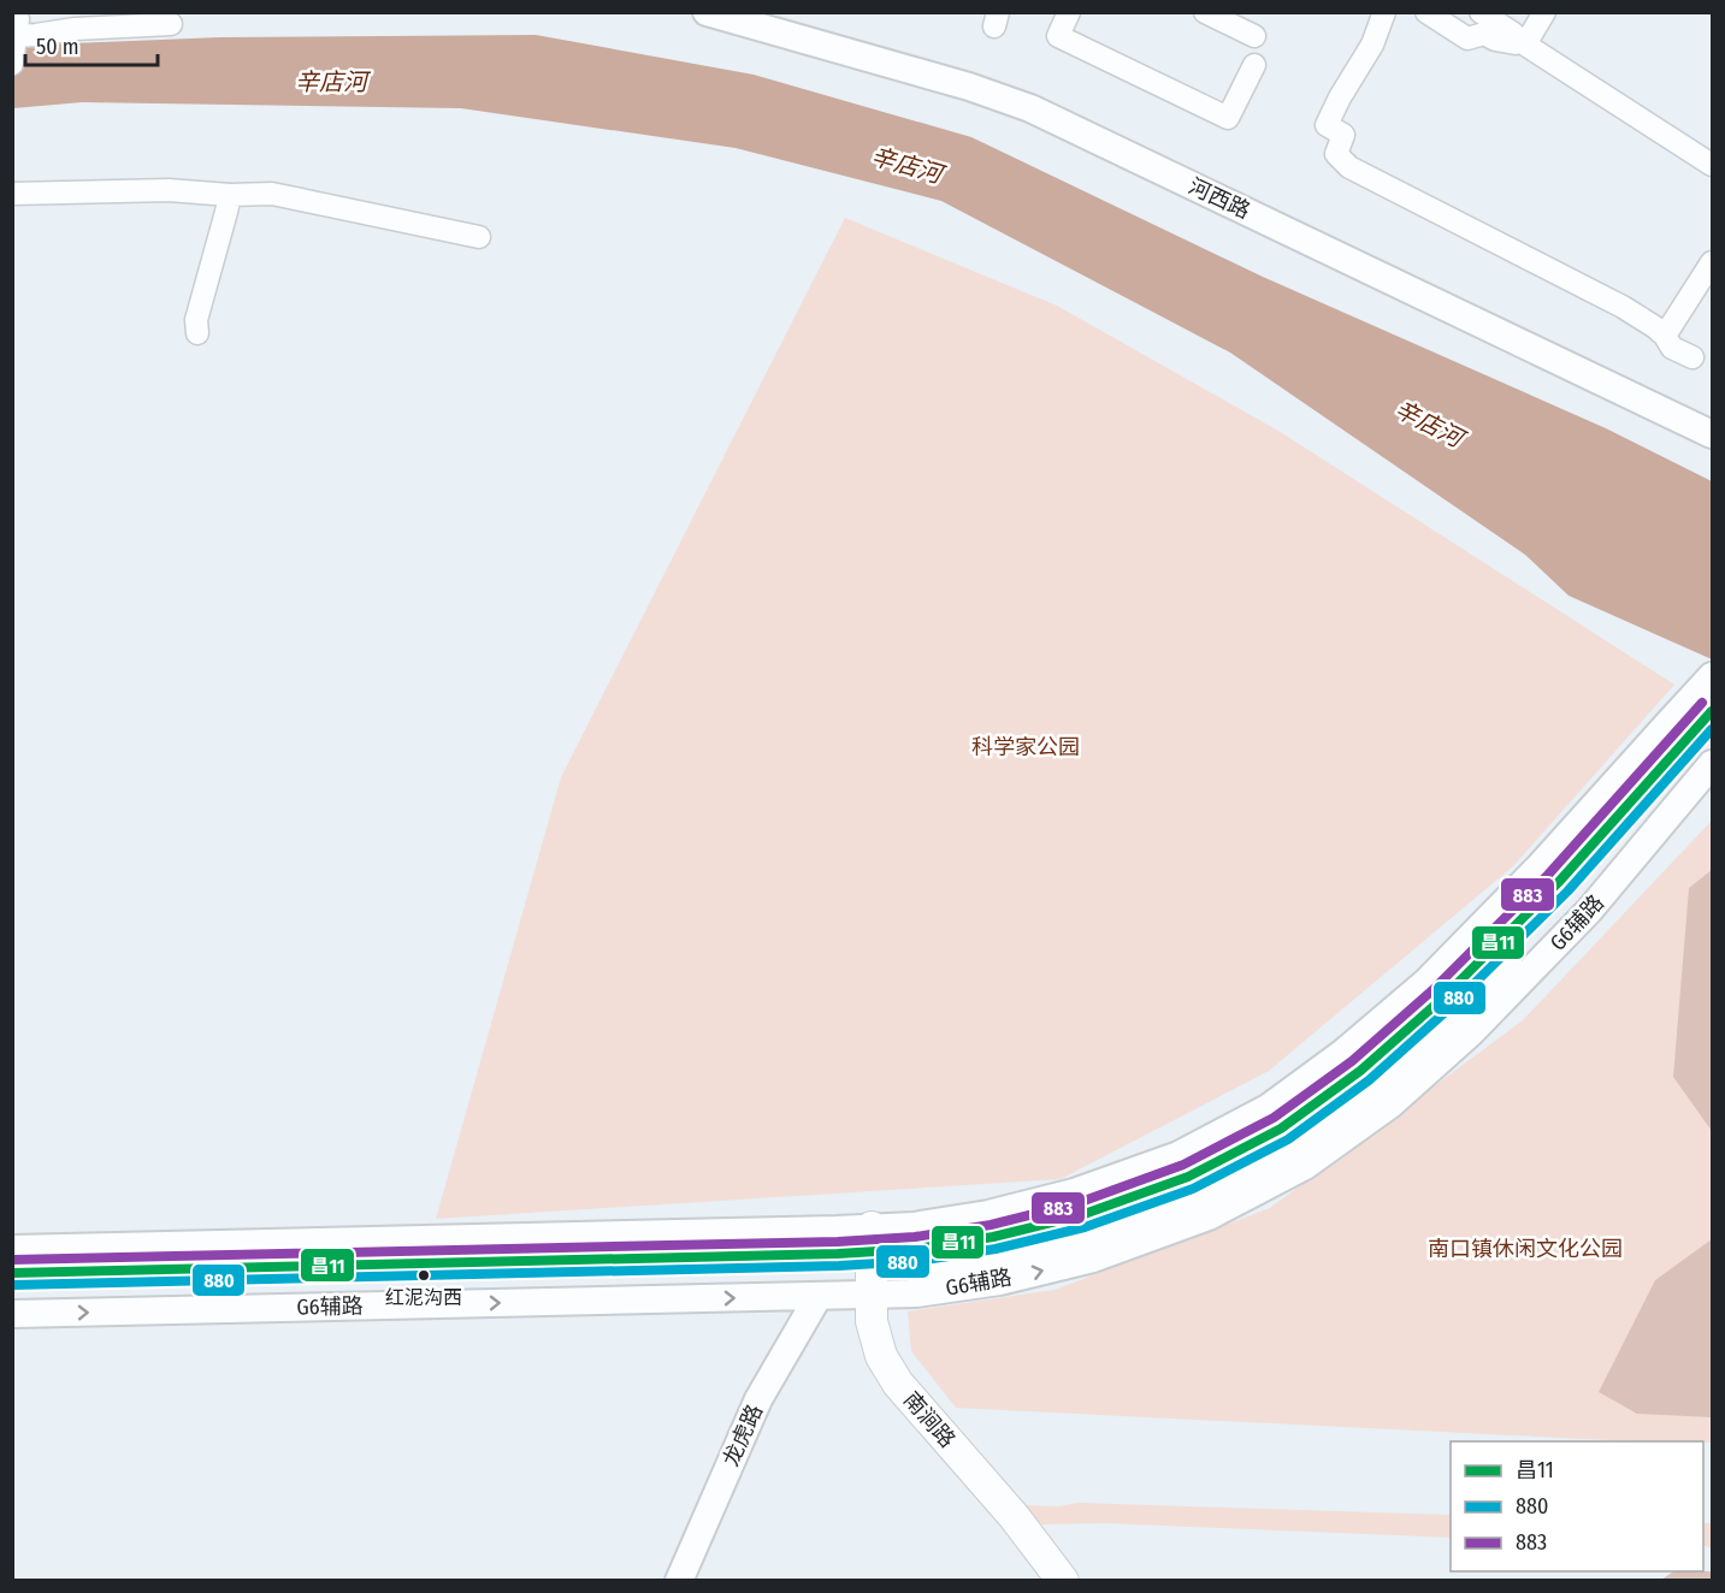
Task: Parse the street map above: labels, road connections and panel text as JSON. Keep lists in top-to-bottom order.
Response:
{
  "streets": {
    "main road": ["G6辅路", "南涧路"],
    "street": ["河西路", "龙虎路"]
  },
  "crossings": [
    ["G6辅路", "南涧路"],
    ["G6辅路", "龙虎路"]
  ],
  "water": ["辛店河"],
  "parks": ["科学家公园", "南口镇休闲文化公园"],
  "places": ["红泥沟西"],
  "lines": ["transit line 883", "transit line 昌11", "transit line 880"],
  "legend": ["昌11", "880", "883"],
  "scale_bar": "50 m"
}
